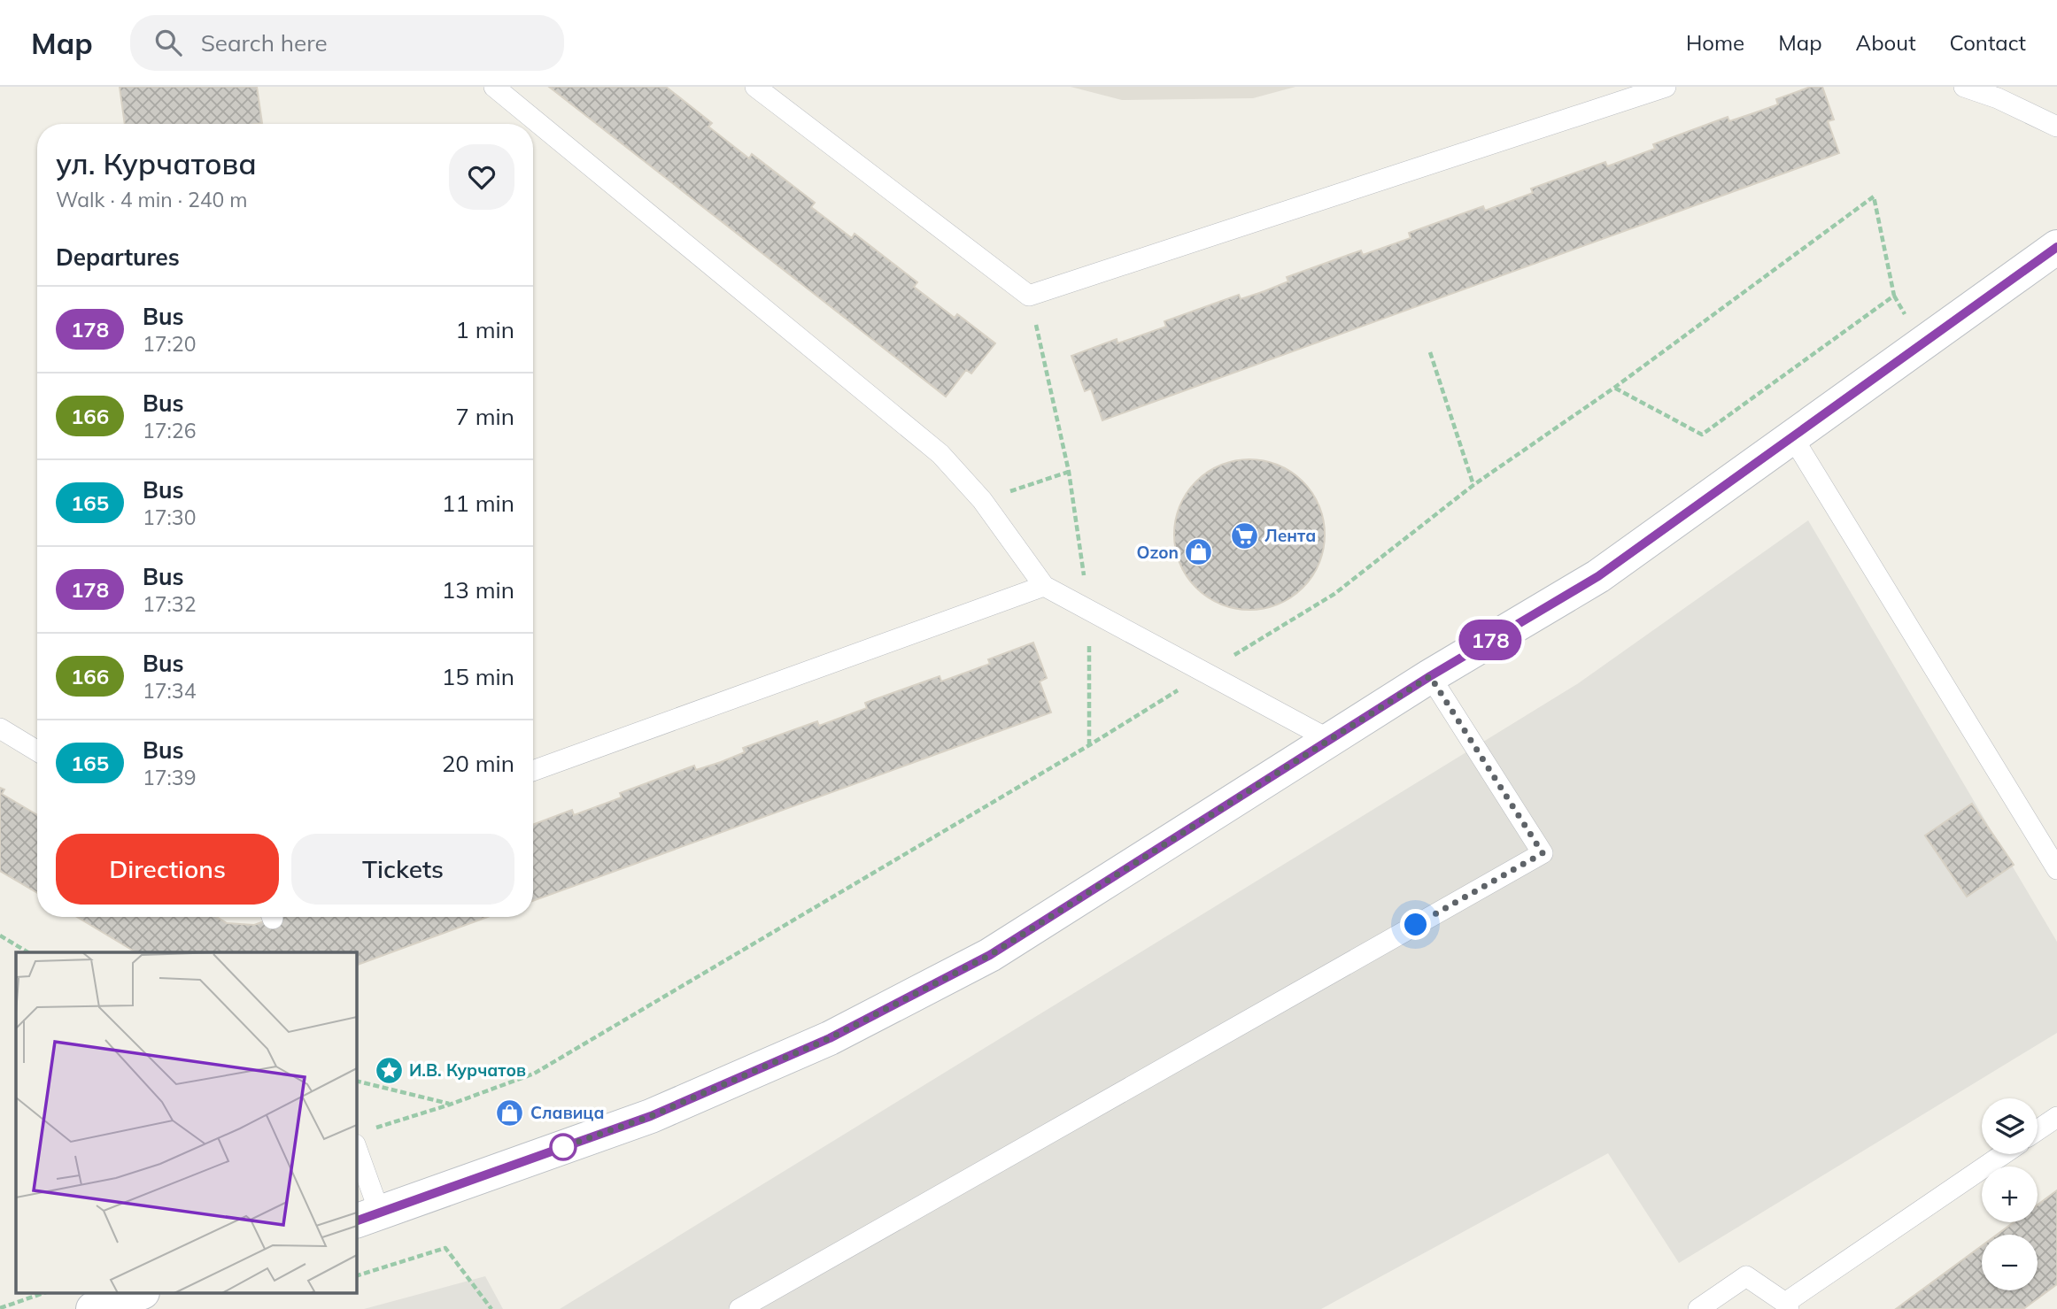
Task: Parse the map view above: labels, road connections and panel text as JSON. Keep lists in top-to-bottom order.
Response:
{
  "places": {
    "supermarket": ["Лента"],
    "shop": ["Ozon", "Славица"],
    "place": ["И.В. Курчатов"]
  },
  "lines": ["bus line 178"],
  "page": {
    "header": "Map",
    "search": "Search here",
    "nav": [
      "Home",
      "Map",
      "About",
      "Contact"
    ],
    "on_map": "178",
    "heading": [
      ["ул. Курчатова", "Walk · 4 min · 240 m"],
      "Departures"
    ],
    "list": [
      {
        "mark": "178",
        "name": "Bus",
        "note": "17:20",
        "value": "1 min"
      },
      {
        "mark": "166",
        "name": "Bus",
        "note": "17:26",
        "value": "7 min"
      },
      {
        "mark": "165",
        "name": "Bus",
        "note": "17:30",
        "value": "11 min"
      },
      {
        "mark": "178",
        "name": "Bus",
        "note": "17:32",
        "value": "13 min"
      },
      {
        "mark": "166",
        "name": "Bus",
        "note": "17:34",
        "value": "15 min"
      },
      {
        "mark": "165",
        "name": "Bus",
        "note": "17:39",
        "value": "20 min"
      }
    ],
    "buttons": ["Directions", "Tickets"],
    "map_buttons": ["+", "−"]
  }
}
